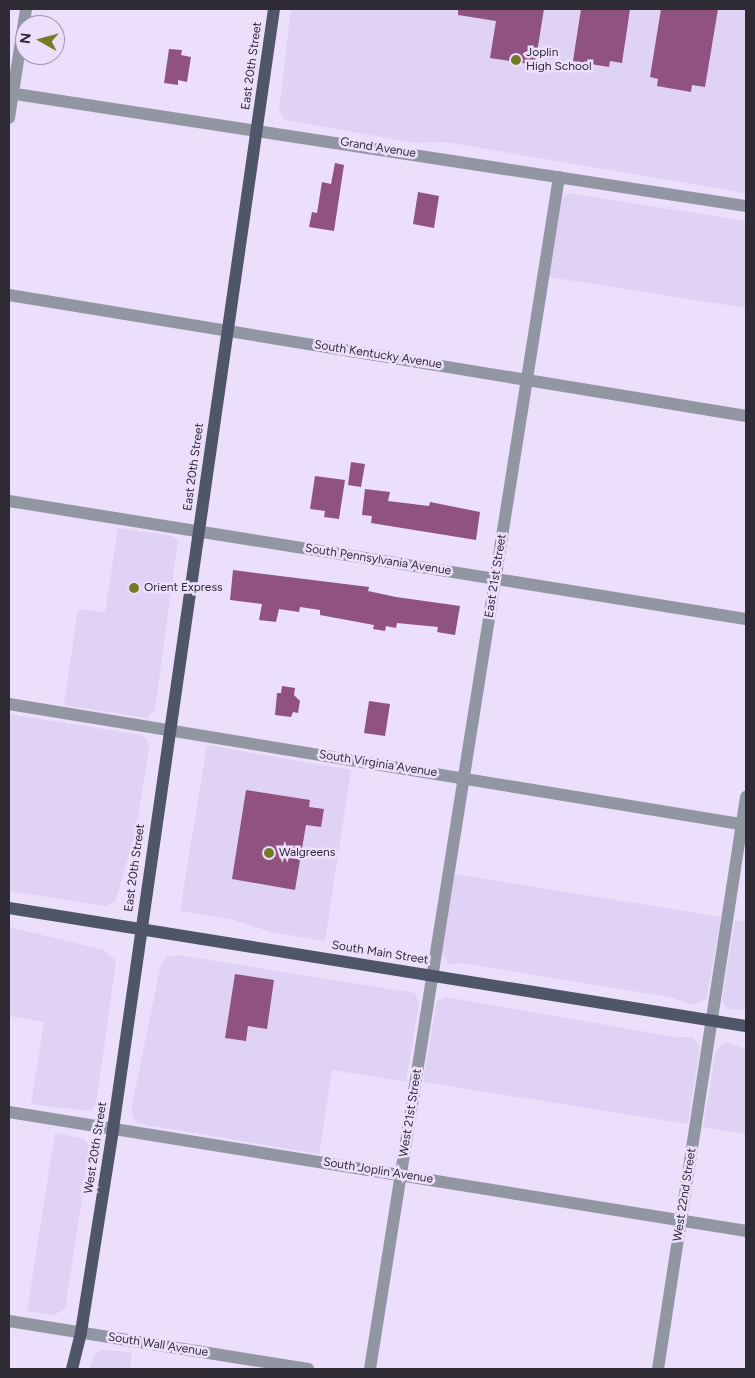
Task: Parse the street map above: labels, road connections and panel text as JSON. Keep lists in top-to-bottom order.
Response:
{
  "streets": {
    "main road": ["East 20th Street", "South Main Street", "West 20th Street"],
    "street": [
      "Grand Avenue",
      "South Kentucky Avenue",
      "South Pennsylvania Avenue",
      "East 21st Street",
      "South Virginia Avenue",
      "West 21st Street",
      "South Joplin Avenue",
      "West 22nd Street",
      "South Wall Avenue"
    ]
  },
  "crossings": [
    ["East 20th Street", "Grand Avenue"],
    ["East 20th Street", "South Kentucky Avenue"],
    ["East 20th Street", "South Pennsylvania Avenue"],
    ["East 20th Street", "South Virginia Avenue"],
    ["East 20th Street", "South Main Street"],
    ["East 20th Street", "West 20th Street"],
    ["Grand Avenue", "East 21st Street"],
    ["South Kentucky Avenue", "East 21st Street"],
    ["South Pennsylvania Avenue", "East 21st Street"],
    ["East 21st Street", "South Virginia Avenue"],
    ["East 21st Street", "South Main Street"],
    ["East 21st Street", "West 21st Street"],
    ["South Virginia Avenue", "West 22nd Street"],
    ["South Main Street", "West 21st Street"],
    ["South Main Street", "West 20th Street"],
    ["South Main Street", "West 22nd Street"],
    ["West 21st Street", "South Joplin Avenue"],
    ["West 20th Street", "South Joplin Avenue"],
    ["West 20th Street", "South Wall Avenue"],
    ["South Joplin Avenue", "West 22nd Street"]
  ],
  "places": ["Joplin High School", "Orient Express", "Walgreens"],
  "north": "left"
}
